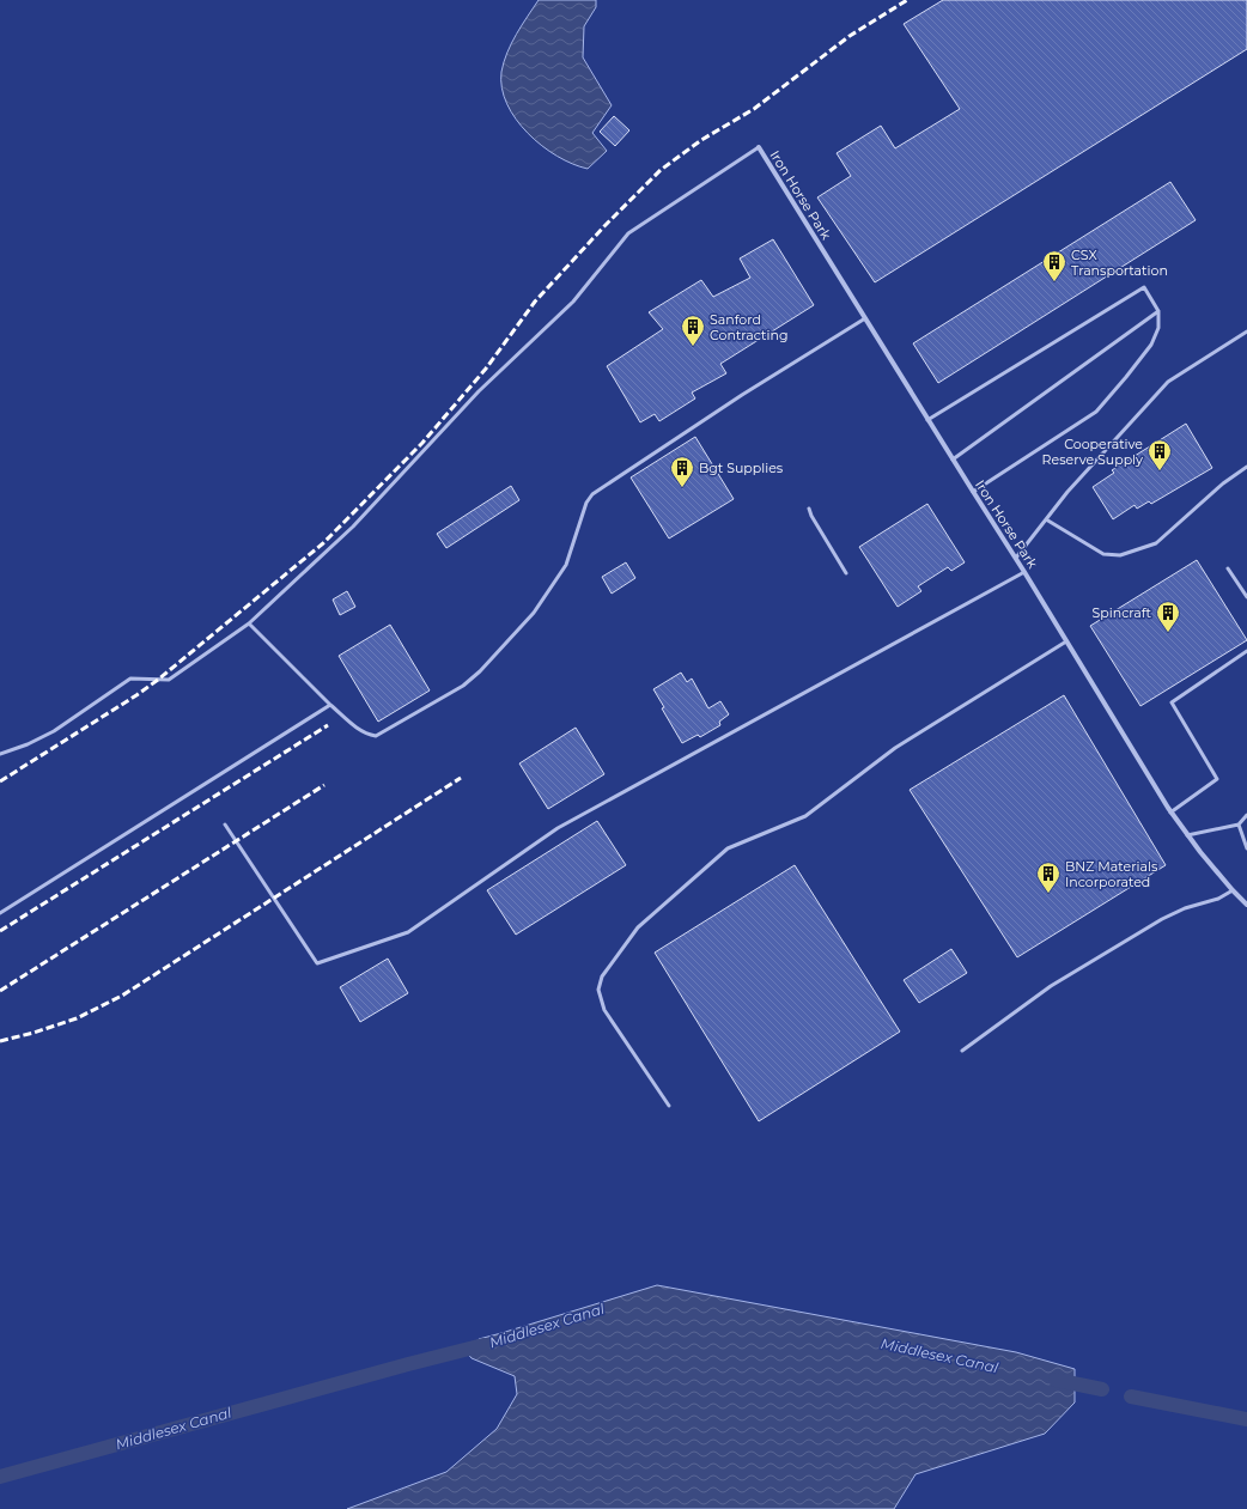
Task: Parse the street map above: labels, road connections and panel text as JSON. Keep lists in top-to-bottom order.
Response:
{
  "streets": {
    "street": ["Iron Horse Park"]
  },
  "water": ["Middlesex Canal"],
  "places": {
    "building": [
      "CSX Transportation",
      "Sanford Contracting",
      "Cooperative Reserve Supply",
      "Bgt Supplies",
      "Spincraft",
      "BNZ Materials Incorporated"
    ]
  }
}
